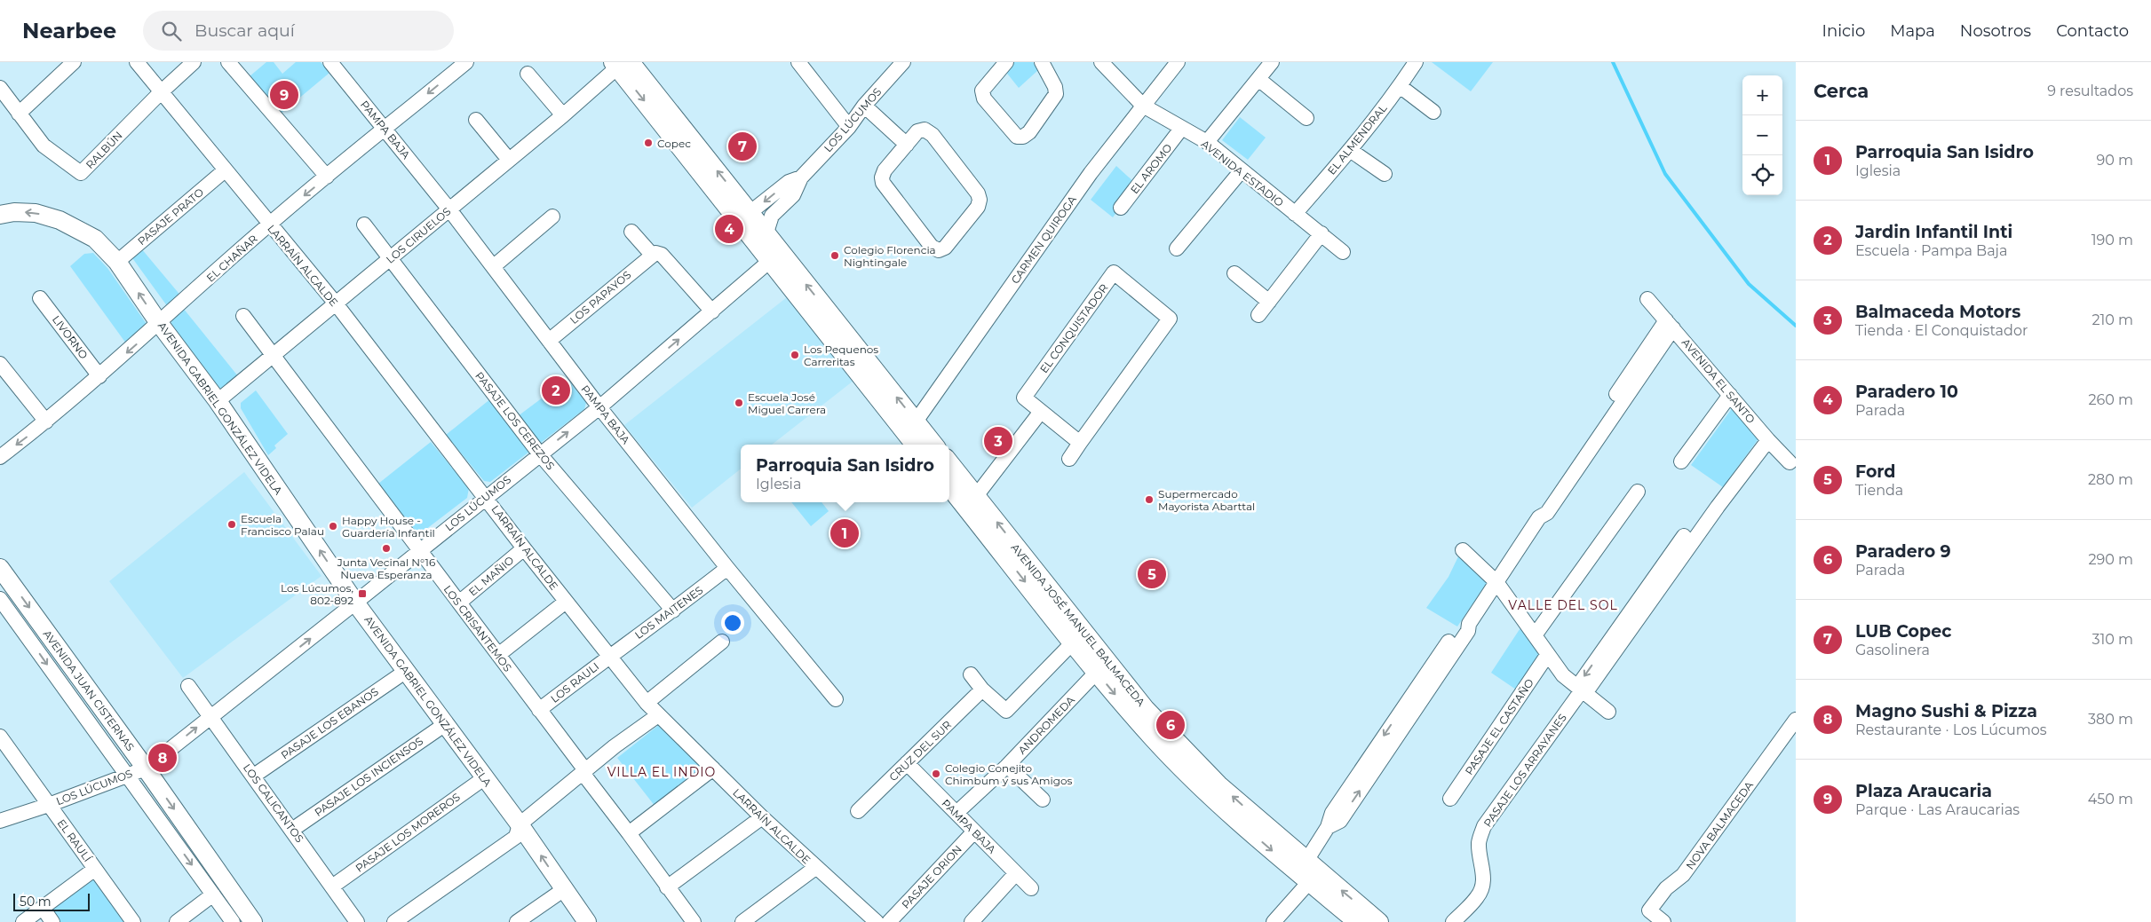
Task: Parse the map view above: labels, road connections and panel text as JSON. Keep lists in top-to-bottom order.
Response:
{
  "streets": {
    "main road": ["AVENIDA GABRIEL GONZÁLEZ VIDELA", "AVENIDA JOSÉ MANUEL BALMACEDA", "AVENIDA JUAN CISTERNAS"],
    "street": [
      "LOS LÚCUMOS",
      "PAMPA BAJA",
      "EL ALMENDRAL",
      "RALBÚN",
      "EL AROMO",
      "AVENIDA ESTADIO",
      "PASAJE PRATO",
      "LOS CIRUELOS",
      "CARMEN QUIROGA",
      "EL CHAÑAR",
      "LARRAÍN ALCALDE",
      "LOS PAPAYOS",
      "EL CONQUISTADOR",
      "LIVORNO",
      "AVENIDA EL SANTO",
      "PASAJE LOS CEREZOS",
      "EL MAÑIO",
      "LOS MAITENES",
      "LOS CRISANTEMOS",
      "LOS RAULI",
      "PASAJE LOS EBANOS",
      "ANDROMEDA",
      "PASAJE EL CASTAÑO",
      "CRUZ DEL SUR",
      "PASAJE LOS ARRAYANES",
      "PASAJE LOS INCIENSOS",
      "LOS CALICANTOS",
      "NOVA BALMACEDA",
      "PASAJE LOS MOREROS",
      "EL RAULÍ",
      "PASAJE ORION"
    ]
  },
  "crossings": [
    ["LOS LÚCUMOS", "PAMPA BAJA"],
    ["LOS LÚCUMOS", "LARRAÍN ALCALDE"],
    ["LOS LÚCUMOS", "AVENIDA GABRIEL GONZÁLEZ VIDELA"],
    ["LOS LÚCUMOS", "PASAJE LOS CEREZOS"],
    ["LOS LÚCUMOS", "LOS CRISANTEMOS"],
    ["LOS LÚCUMOS", "AVENIDA JUAN CISTERNAS"],
    ["LOS LÚCUMOS", "LOS CALICANTOS"],
    ["LOS LÚCUMOS", "EL RAULÍ"],
    ["PAMPA BAJA", "LOS CIRUELOS"],
    ["PAMPA BAJA", "EL CHAÑAR"],
    ["PAMPA BAJA", "LOS PAPAYOS"],
    ["PAMPA BAJA", "LOS MAITENES"],
    ["PAMPA BAJA", "ANDROMEDA"],
    ["PAMPA BAJA", "CRUZ DEL SUR"],
    ["PAMPA BAJA", "PASAJE ORION"],
    ["EL ALMENDRAL", "AVENIDA ESTADIO"],
    ["RALBÚN", "LARRAÍN ALCALDE"],
    ["EL AROMO", "AVENIDA ESTADIO"],
    ["AVENIDA ESTADIO", "CARMEN QUIROGA"],
    ["PASAJE PRATO", "LARRAÍN ALCALDE"],
    ["PASAJE PRATO", "AVENIDA GABRIEL GONZÁLEZ VIDELA"],
    ["LOS CIRUELOS", "LARRAÍN ALCALDE"],
    ["LOS CIRUELOS", "AVENIDA GABRIEL GONZÁLEZ VIDELA"],
    ["LOS CIRUELOS", "PASAJE LOS CEREZOS"],
    ["LOS CIRUELOS", "LOS CRISANTEMOS"],
    ["EL CHAÑAR", "LARRAÍN ALCALDE"],
    ["EL CHAÑAR", "LIVORNO"],
    ["EL CHAÑAR", "AVENIDA GABRIEL GONZÁLEZ VIDELA"],
    ["LARRAÍN ALCALDE", "EL MAÑIO"],
    ["LARRAÍN ALCALDE", "LOS MAITENES"],
    ["LARRAÍN ALCALDE", "LOS RAULI"],
    ["AVENIDA EL SANTO", "PASAJE LOS ARRAYANES"],
    ["AVENIDA GABRIEL GONZÁLEZ VIDELA", "PASAJE LOS EBANOS"],
    ["AVENIDA GABRIEL GONZÁLEZ VIDELA", "PASAJE LOS INCIENSOS"],
    ["AVENIDA GABRIEL GONZÁLEZ VIDELA", "PASAJE LOS MOREROS"],
    ["PASAJE LOS CEREZOS", "LOS MAITENES"],
    ["EL MAÑIO", "LOS CRISANTEMOS"],
    ["LOS MAITENES", "LOS RAULI"],
    ["AVENIDA JOSÉ MANUEL BALMACEDA", "ANDROMEDA"],
    ["LOS CRISANTEMOS", "LOS RAULI"],
    ["PASAJE LOS EBANOS", "LOS CALICANTOS"],
    ["PASAJE LOS INCIENSOS", "LOS CALICANTOS"],
    ["LOS CALICANTOS", "PASAJE LOS MOREROS"]
  ],
  "one_way": ["EL CHAÑAR", "AVENIDA GABRIEL GONZÁLEZ VIDELA", "AVENIDA JUAN CISTERNAS"],
  "districts": ["VALLE DEL SOL", "VILLA EL INDIO"],
  "places": {
    "other": [
      "Copec",
      "Colegio Florencia Nightingale",
      "Los Pequenos Carreritas",
      "Escuela José Miguel Carrera",
      "Supermercado Mayorista Abarttal",
      "Escuela Francisco Palau",
      "Happy House - Guardería Infantil",
      "Junta Vecinal N°16 Nueva Esperanza",
      "Colegio Conejito Chimbum y sus Amigos"
    ],
    "transit": ["Los Lúcumos, 802-892"]
  },
  "scale_bar": "50 m",
  "page": {
    "header": "Nearbee",
    "search": "Buscar aquí",
    "nav": [
      "Inicio",
      "Mapa",
      "Nosotros",
      "Contacto"
    ],
    "heading": ["Cerca", "9 resultados"],
    "map_buttons": ["+", "−"],
    "pins": [
      "9",
      "7",
      "4",
      "2",
      "3",
      "1",
      "5",
      "6",
      "8"
    ],
    "list": [
      {
        "mark": "1",
        "name": "Parroquia San Isidro",
        "note": "Iglesia",
        "value": "90 m"
      },
      {
        "mark": "2",
        "name": "Jardin Infantil Inti",
        "note": "Escuela · Pampa Baja",
        "value": "190 m"
      },
      {
        "mark": "3",
        "name": "Balmaceda Motors",
        "note": "Tienda · El Conquistador",
        "value": "210 m"
      },
      {
        "mark": "4",
        "name": "Paradero 10",
        "note": "Parada",
        "value": "260 m"
      },
      {
        "mark": "5",
        "name": "Ford",
        "note": "Tienda",
        "value": "280 m"
      },
      {
        "mark": "6",
        "name": "Paradero 9",
        "note": "Parada",
        "value": "290 m"
      },
      {
        "mark": "7",
        "name": "LUB Copec",
        "note": "Gasolinera",
        "value": "310 m"
      },
      {
        "mark": "8",
        "name": "Magno Sushi & Pizza",
        "note": "Restaurante · Los Lúcumos",
        "value": "380 m"
      },
      {
        "mark": "9",
        "name": "Plaza Araucaria",
        "note": "Parque · Las Araucarias",
        "value": "450 m"
      }
    ],
    "popup": ["Parroquia San Isidro", "Iglesia"],
    "scale": "50 m"
  }
}
